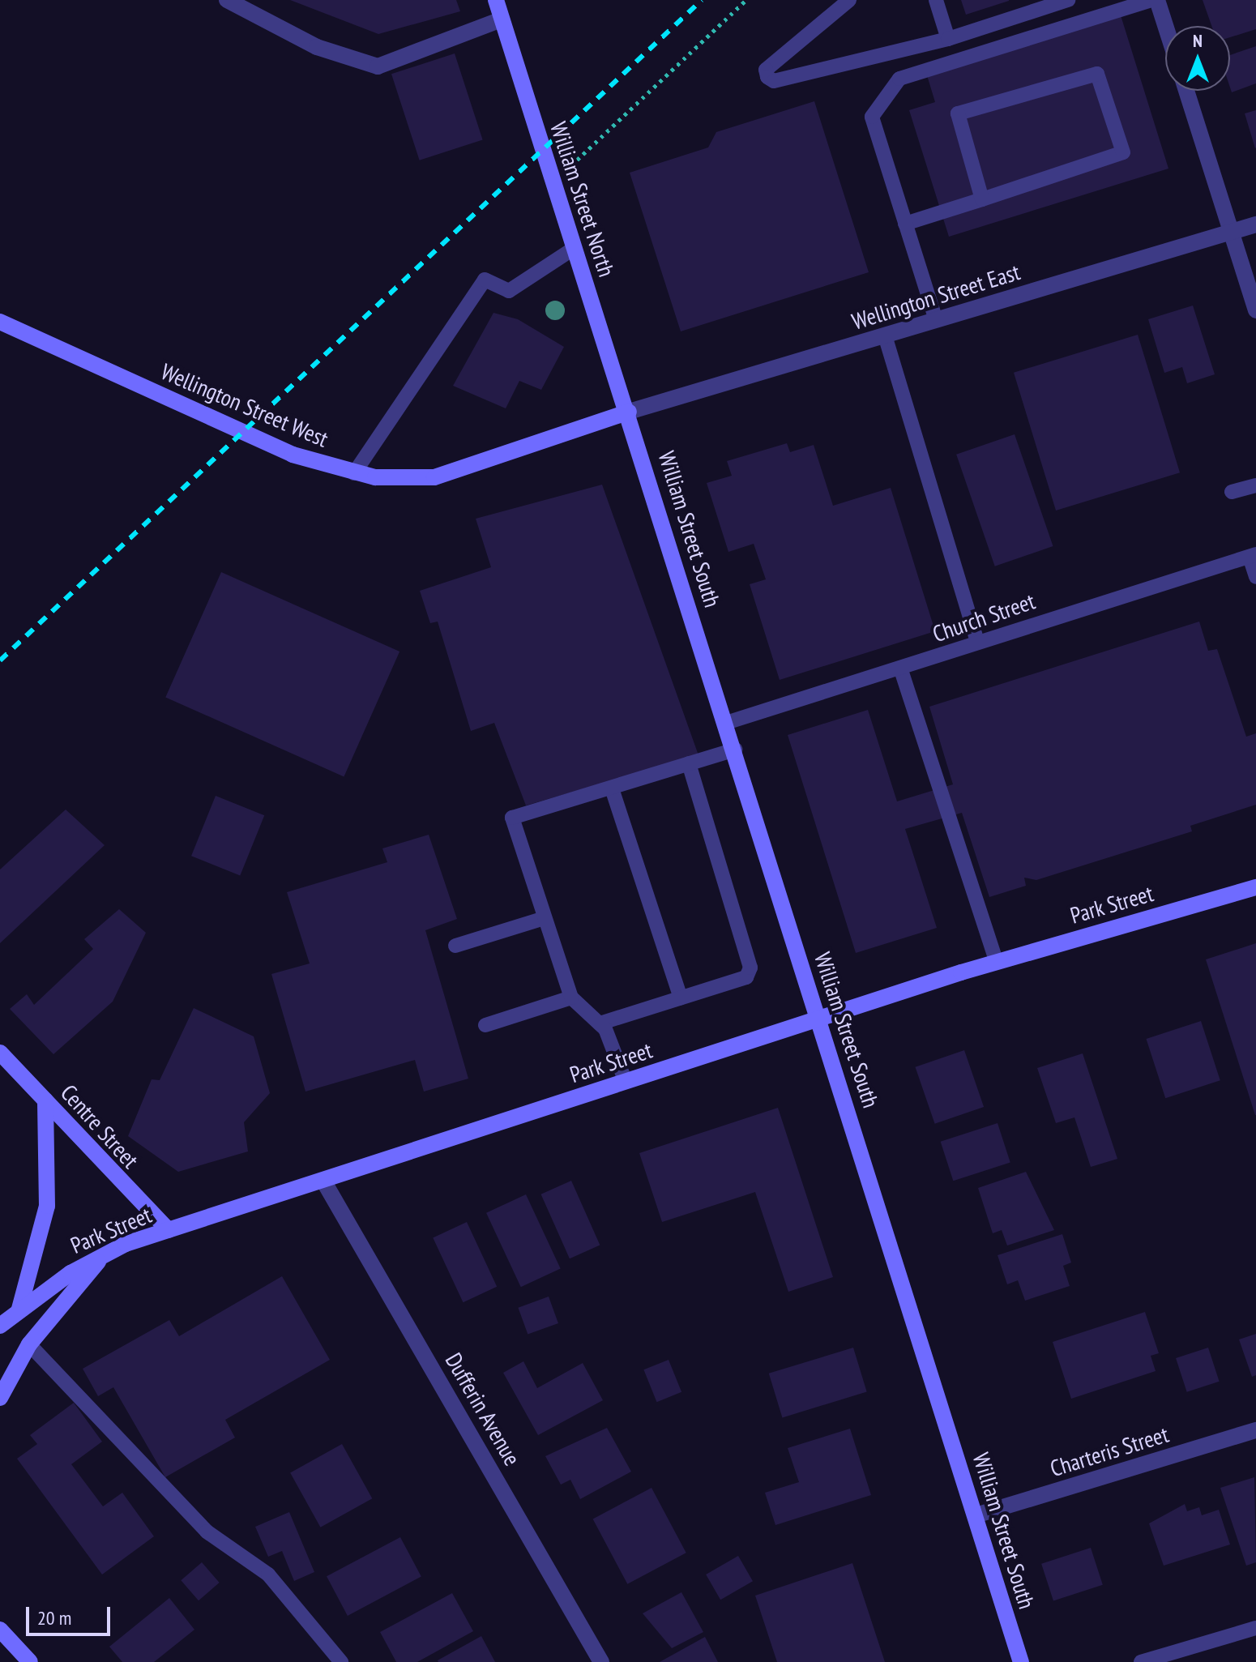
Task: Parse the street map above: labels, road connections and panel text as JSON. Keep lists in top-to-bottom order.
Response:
{
  "streets": {
    "street": [
      "William Street North",
      "Wellington Street East",
      "Wellington Street West",
      "William Street South",
      "Park Street",
      "Centre Street",
      "Dufferin Avenue",
      "Charteris Street"
    ],
    "lane": ["Church Street"]
  },
  "crossings": [
    ["William Street North", "Wellington Street East"],
    ["William Street North", "Wellington Street West"],
    ["William Street North", "William Street South"],
    ["Wellington Street East", "Wellington Street West"],
    ["Wellington Street East", "William Street South"],
    ["Wellington Street West", "William Street South"],
    ["William Street South", "Church Street"],
    ["William Street South", "Park Street"],
    ["William Street South", "Charteris Street"],
    ["Park Street", "Centre Street"],
    ["Park Street", "Dufferin Avenue"]
  ],
  "scale_bar": "20 m",
  "north": "top"
}
